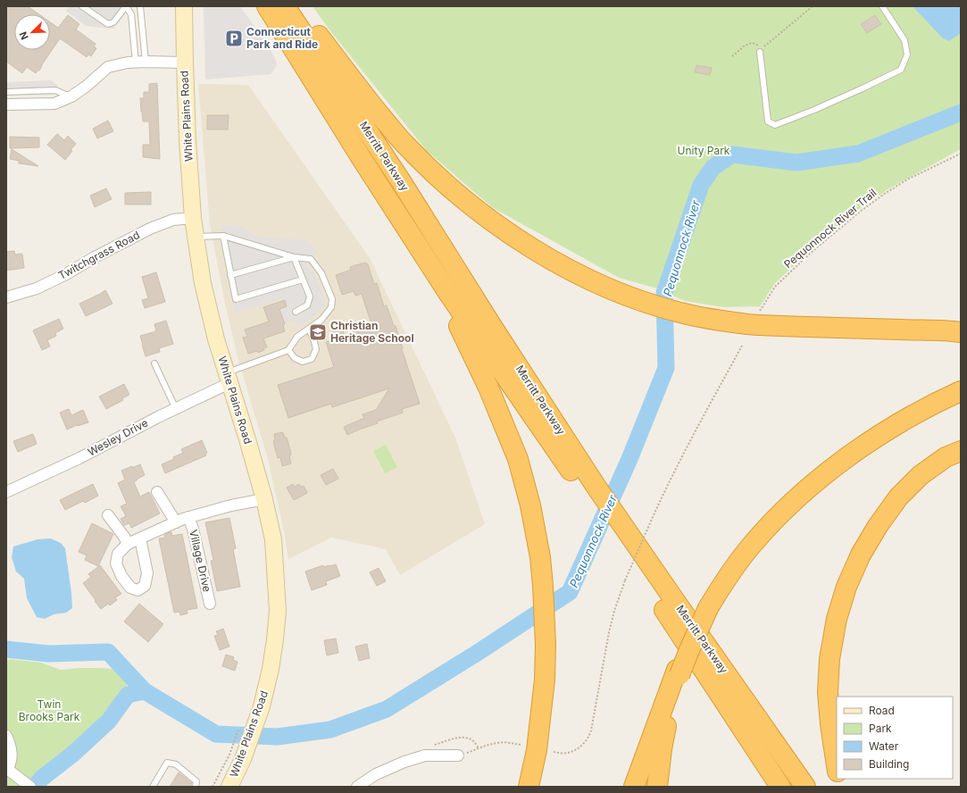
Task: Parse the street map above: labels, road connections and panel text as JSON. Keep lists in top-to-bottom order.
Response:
{
  "streets": {
    "highway": ["Merritt Parkway"],
    "main road": ["White Plains Road"],
    "street": ["Twitchgrass Road", "Wesley Drive", "Village Drive"],
    "path": ["Pequonnock River Trail"]
  },
  "crossings": [
    ["White Plains Road", "Twitchgrass Road"],
    ["White Plains Road", "Wesley Drive"],
    ["White Plains Road", "Village Drive"]
  ],
  "water": ["Pequonnock River"],
  "parks": ["Unity Park", "Twin Brooks Park"],
  "places": {
    "parking": ["Connecticut Park and Ride"],
    "school or university": ["Christian Heritage School"]
  },
  "legend": [
    "Road",
    "Park",
    "Water",
    "Building"
  ],
  "north": "bottom left"
}
